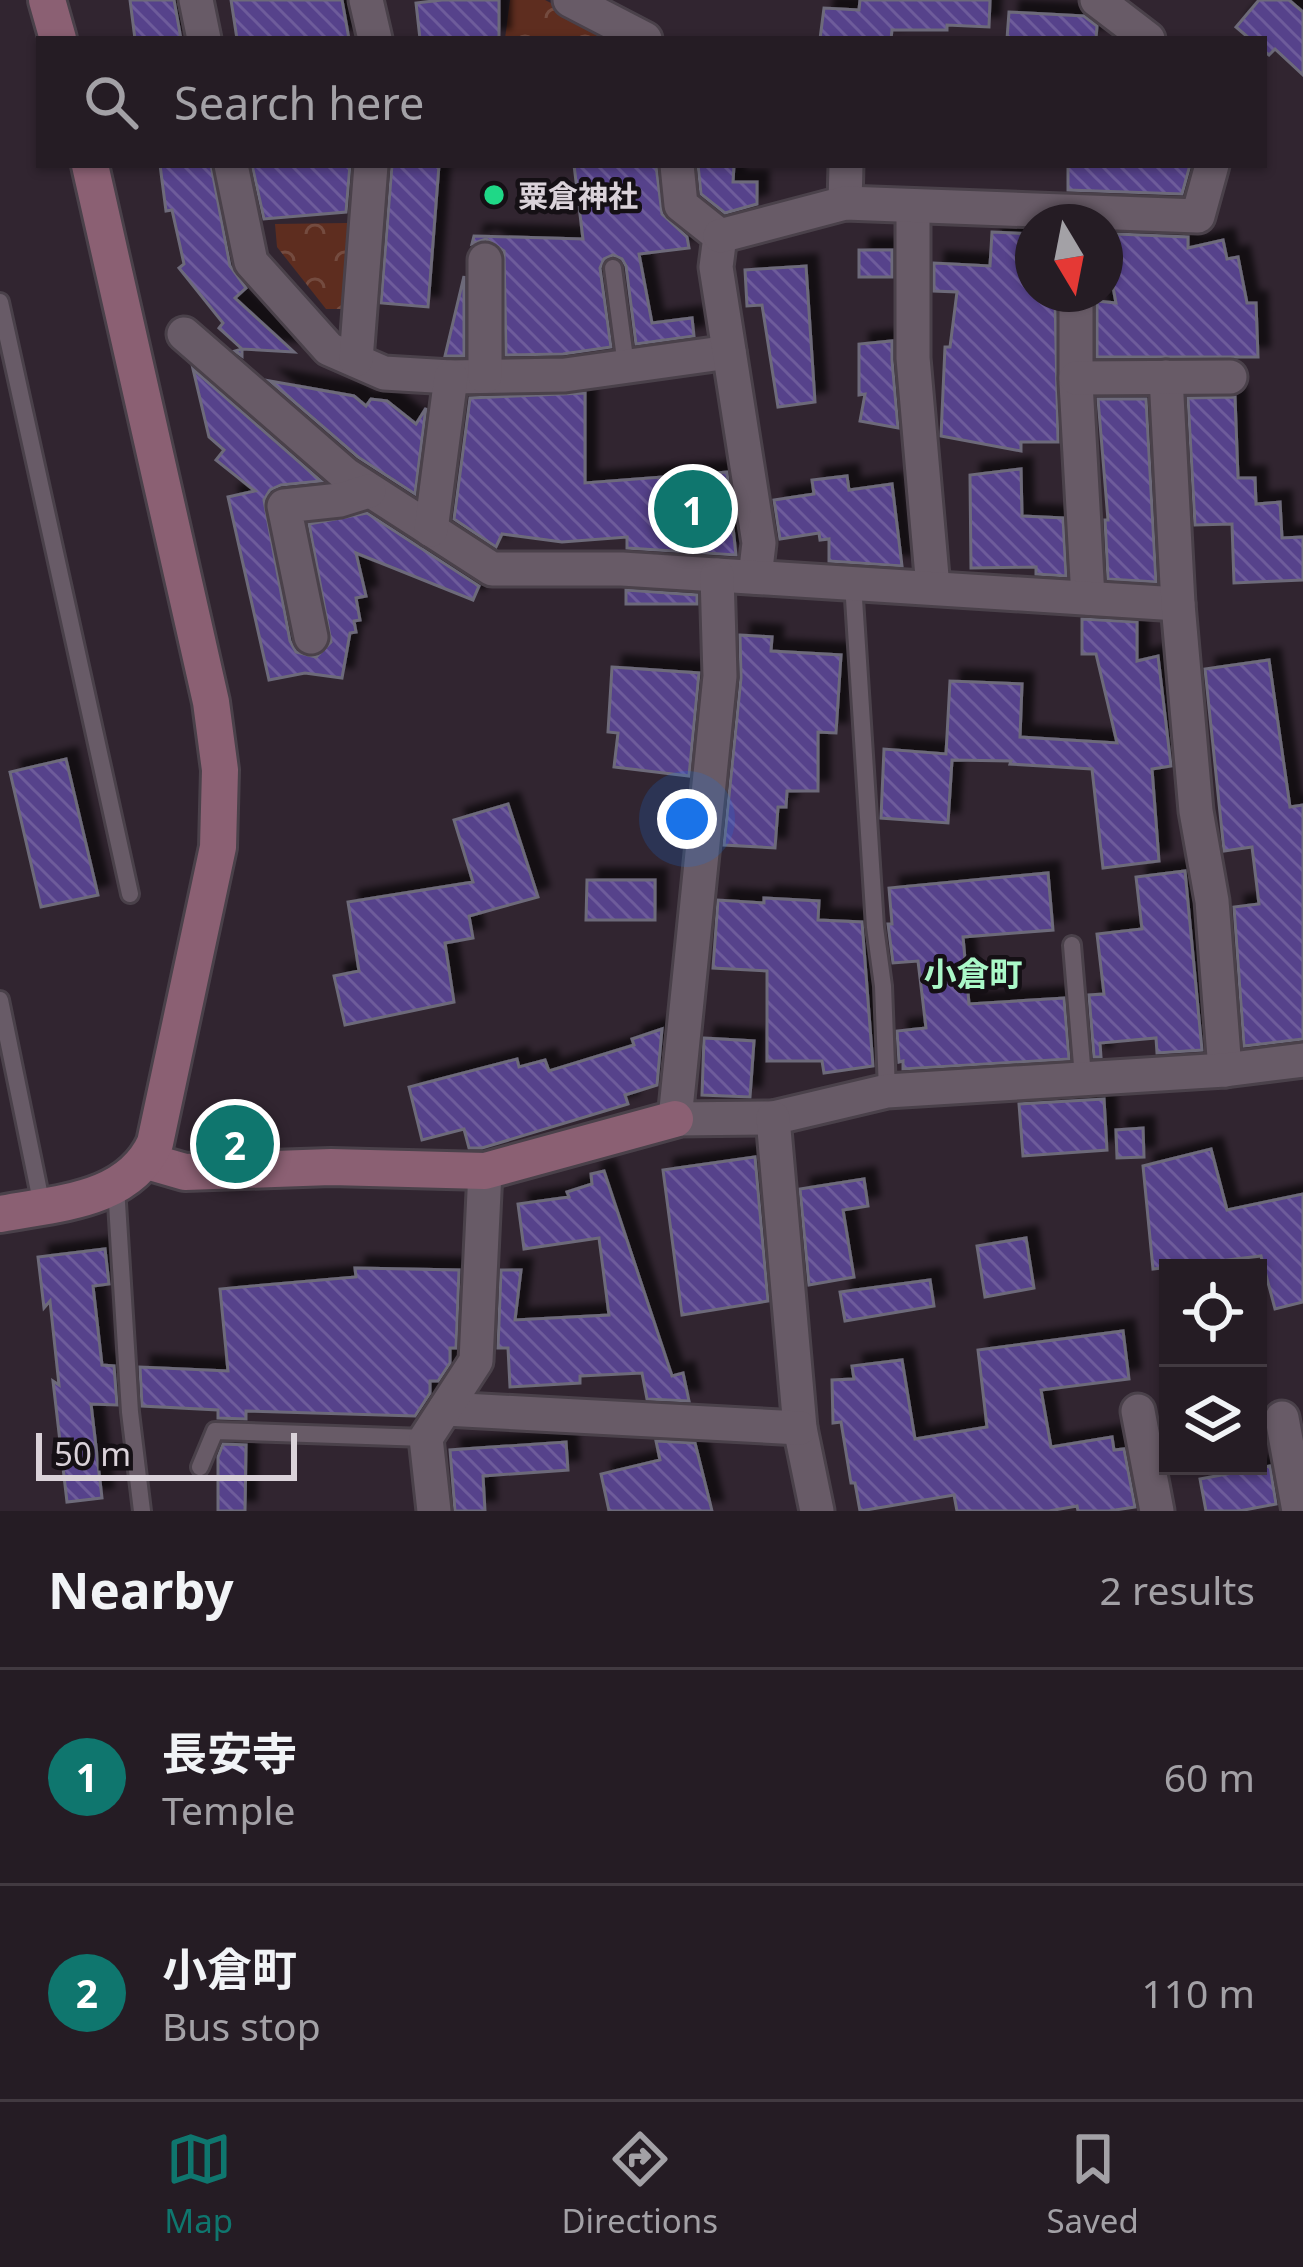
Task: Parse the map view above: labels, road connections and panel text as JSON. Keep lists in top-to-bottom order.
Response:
{
  "districts": ["小倉町"],
  "places": ["粟倉神社"],
  "scale_bar": "50 m",
  "north": "bottom",
  "page": {
    "search": "Search here",
    "pins": ["1", "2"],
    "scale": "50 m",
    "heading": ["Nearby", "2 results"],
    "list": [
      {
        "mark": "1",
        "name": "長安寺",
        "note": "Temple",
        "value": "60 m"
      },
      {
        "mark": "2",
        "name": "小倉町",
        "note": "Bus stop",
        "value": "110 m"
      }
    ],
    "nav": ["Map", "Directions", "Saved"]
  }
}
